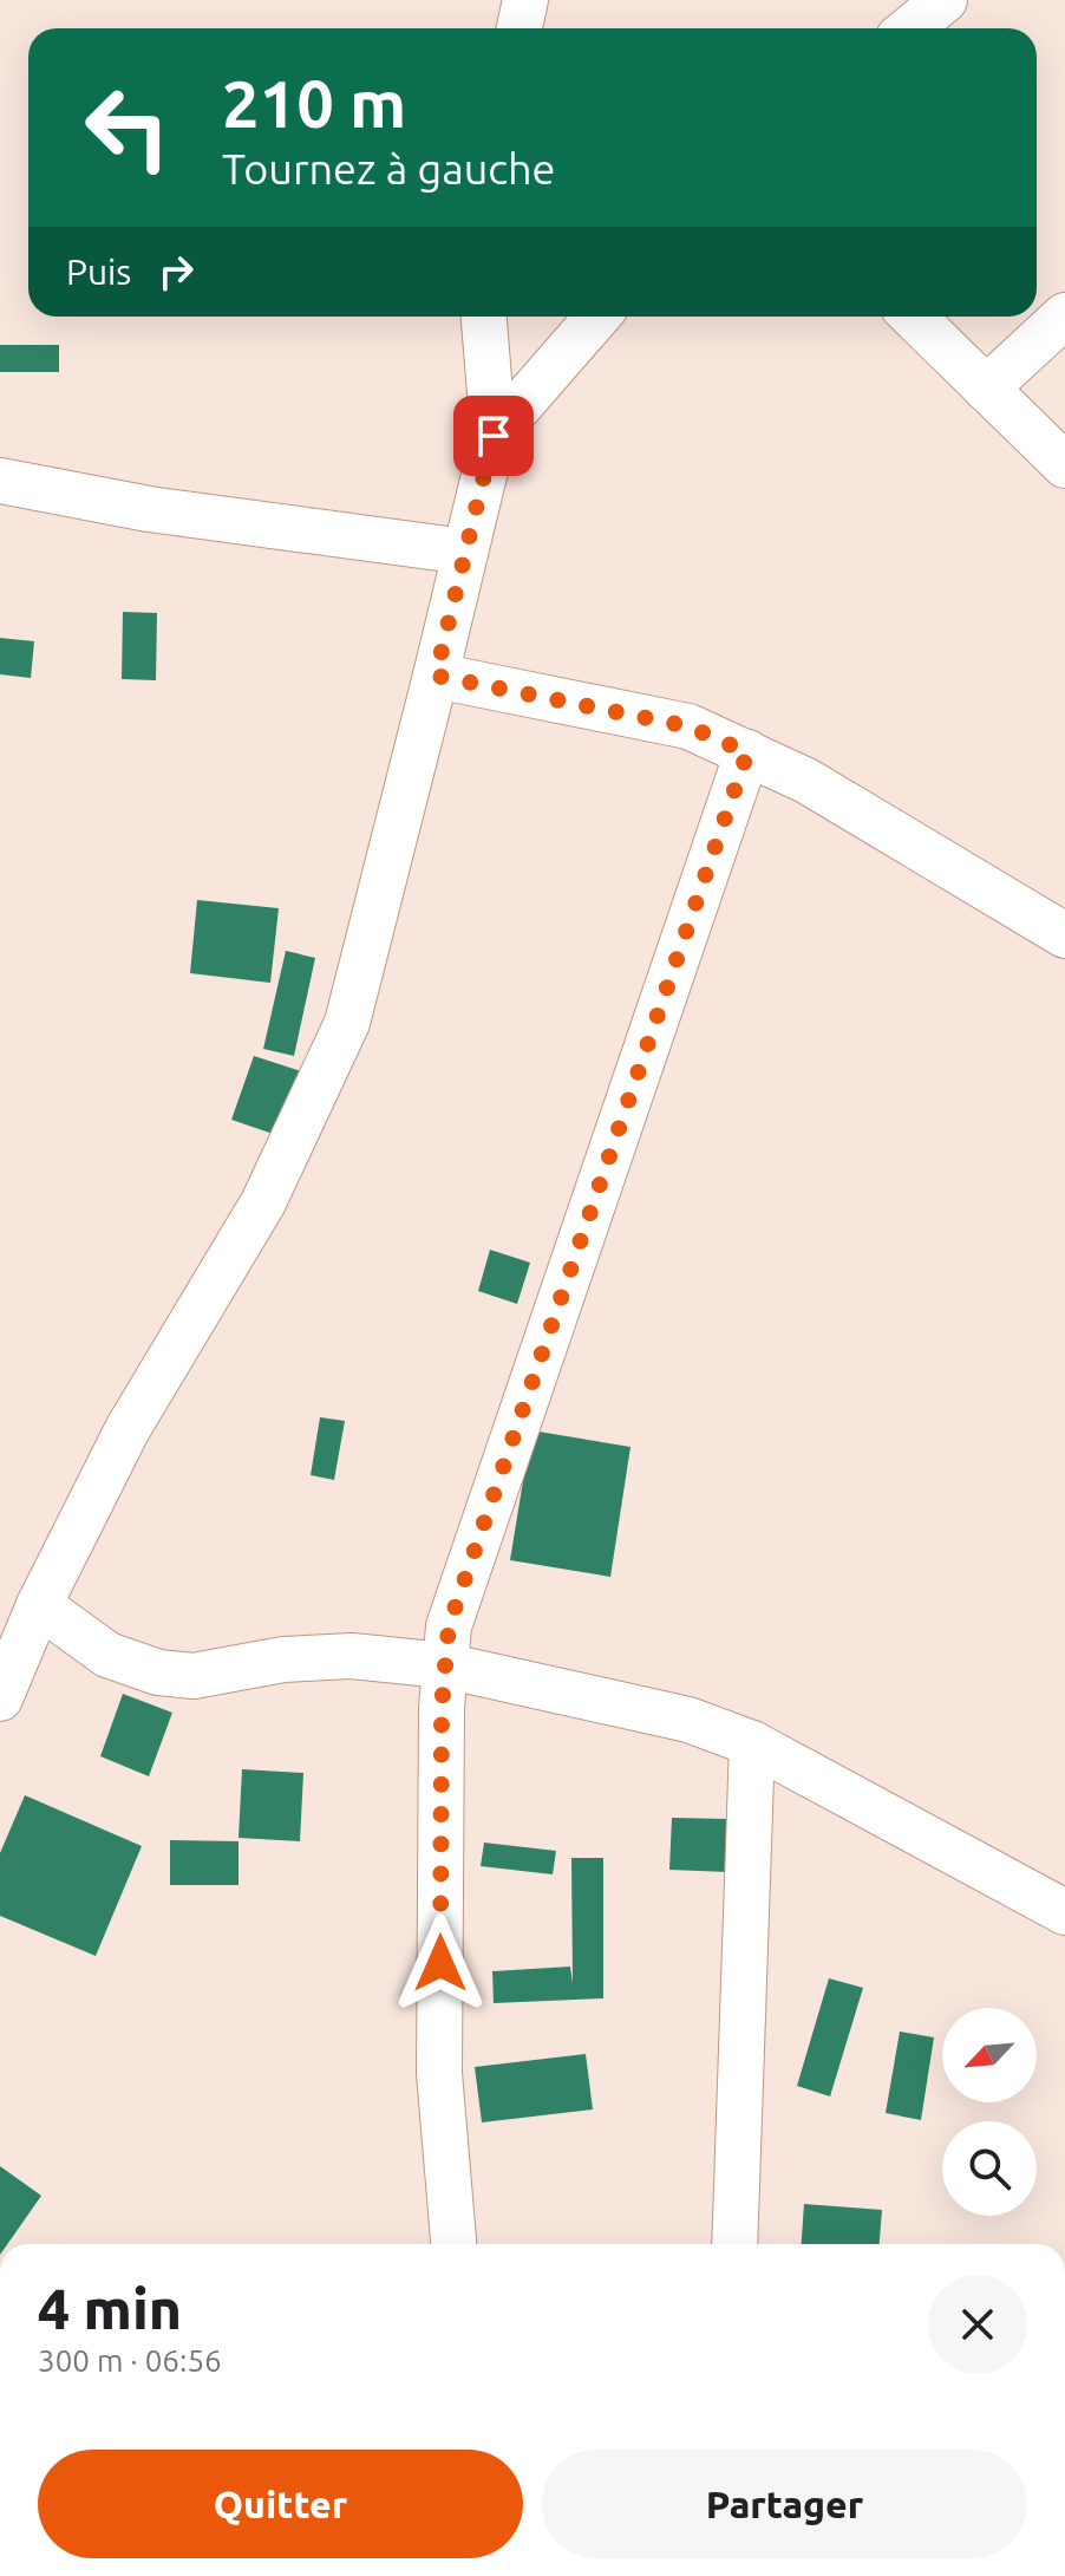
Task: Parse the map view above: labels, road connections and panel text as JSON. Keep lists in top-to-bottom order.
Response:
{
  "north": "bottom left",
  "page": {
    "turn": ["210 m", "Tournez à gauche"],
    "then": "Puis",
    "heading": ["4 min", "300 m · 06:56"],
    "buttons": ["Quitter", "Partager"]
  }
}
